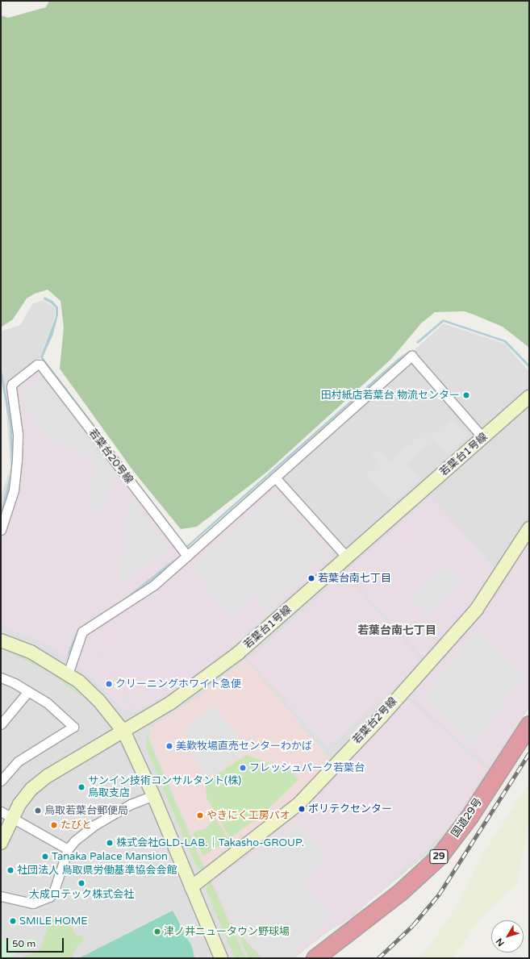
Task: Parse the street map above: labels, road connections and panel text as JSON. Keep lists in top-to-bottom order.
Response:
{
  "streets": {
    "highway": ["国道29号", "29"],
    "street": ["若葉台1号線", "若葉台20号線", "若葉台2号線"]
  },
  "districts": ["若葉台南七丁目"],
  "places": [
    "田村紙店若葉台 物流センター",
    "若葉台南七丁目",
    "クリーニングホワイト急便",
    "美歎牧場直売センターわかば",
    "フレッシュパーク若葉台",
    "サンイン技術コンサルタント(株) 鳥取支店",
    "ポリテクセンター",
    "鳥取若葉台郵便局",
    "やきにく工房パオ",
    "たびと",
    "株式会社GLD-LAB.｜Takasho-GROUP.",
    "Tanaka Palace Mansion",
    "社団法人 鳥取県労働基準協会会館",
    "大成ロテック株式会社",
    "SMILE HOME",
    "津ノ井ニュータウン野球場"
  ],
  "scale_bar": "50 m",
  "north": "bottom left"
}
